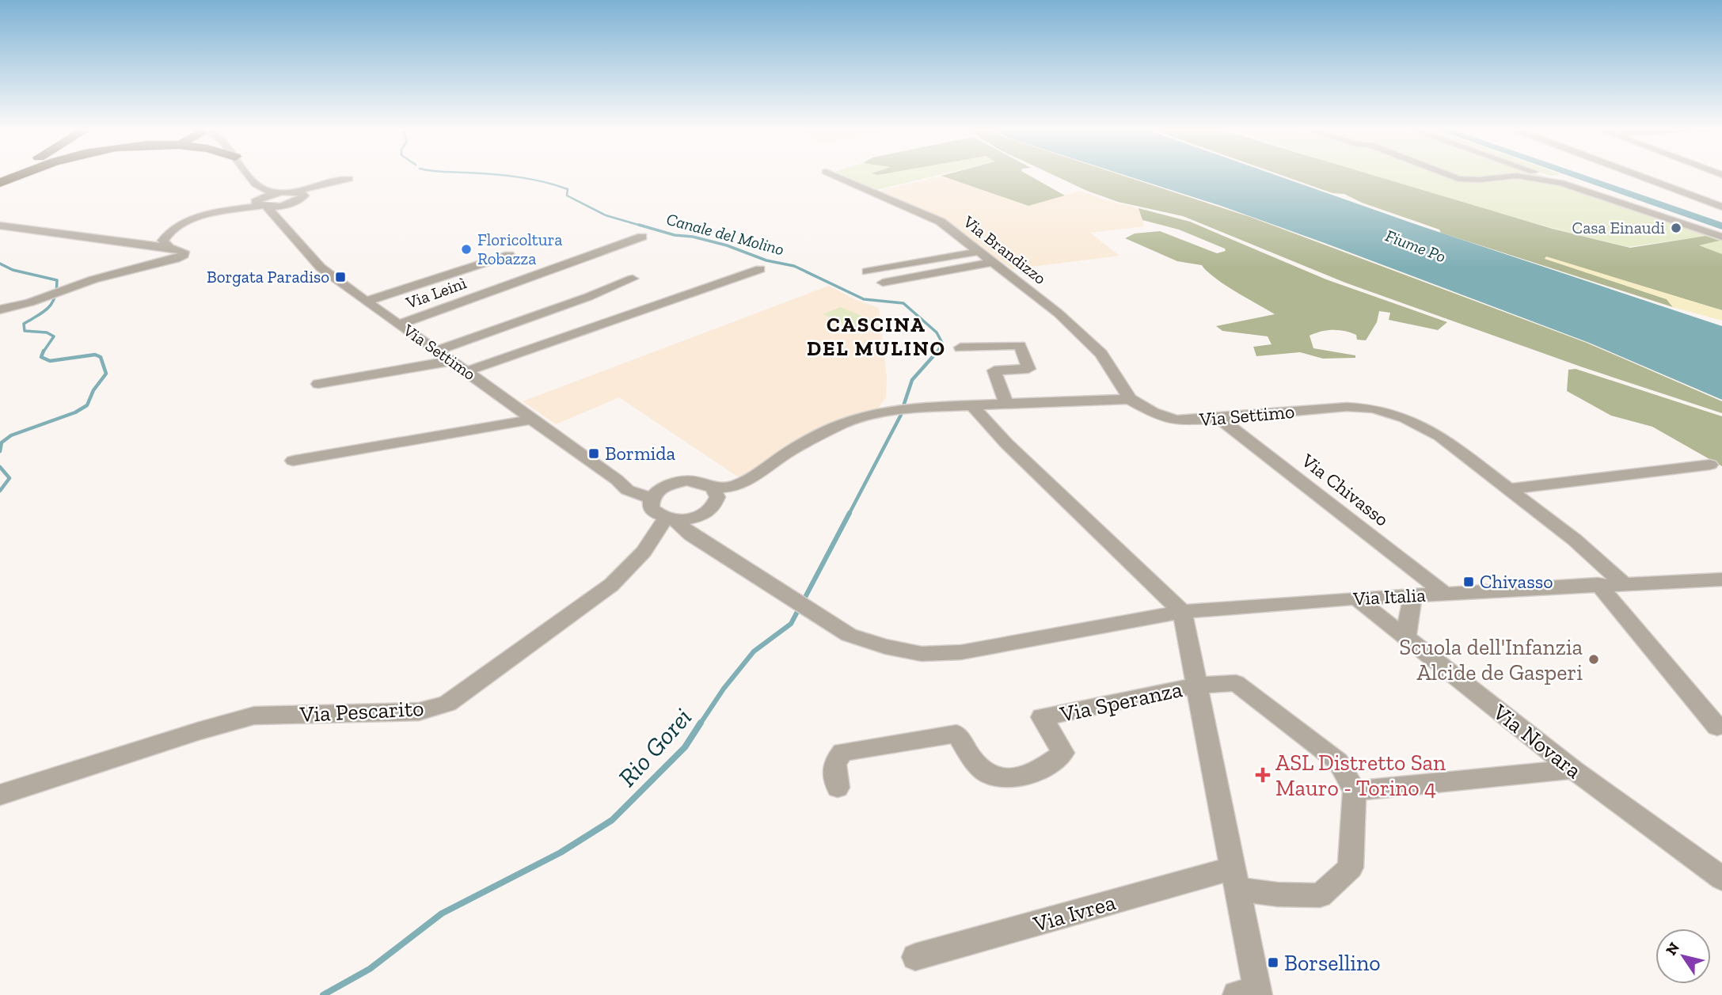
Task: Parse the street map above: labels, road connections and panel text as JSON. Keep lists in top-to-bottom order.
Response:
{
  "streets": {
    "street": [
      "Via Brandizzo",
      "Via Leinì",
      "Via Settimo",
      "Via Chivasso",
      "Via Italia",
      "Via Speranza",
      "Via Pescarito",
      "Via Novara",
      "Via Ivrea"
    ]
  },
  "crossings": [
    ["Via Brandizzo", "Via Settimo"],
    ["Via Leinì", "Via Settimo"],
    ["Via Settimo", "Via Chivasso"],
    ["Via Settimo", "Via Italia"],
    ["Via Settimo", "Via Pescarito"],
    ["Via Chivasso", "Via Italia"],
    ["Via Italia", "Via Speranza"],
    ["Via Italia", "Via Pescarito"],
    ["Via Italia", "Via Novara"],
    ["Via Speranza", "Via Ivrea"]
  ],
  "districts": ["CASCINA DEL MULINO"],
  "water": ["Canale del Molino", "Fiume Po", "Rio Gorei"],
  "places": {
    "other": ["Casa Einaudi", "Floricoltura Robazza", "Scuola dell'Infanzia Alcide de Gasperi"],
    "transit": [
      "Borgata Paradiso",
      "Bormida",
      "Chivasso",
      "Borsellino"
    ],
    "health": ["ASL Distretto San Mauro - Torino 4"]
  },
  "north": "top left"
}
